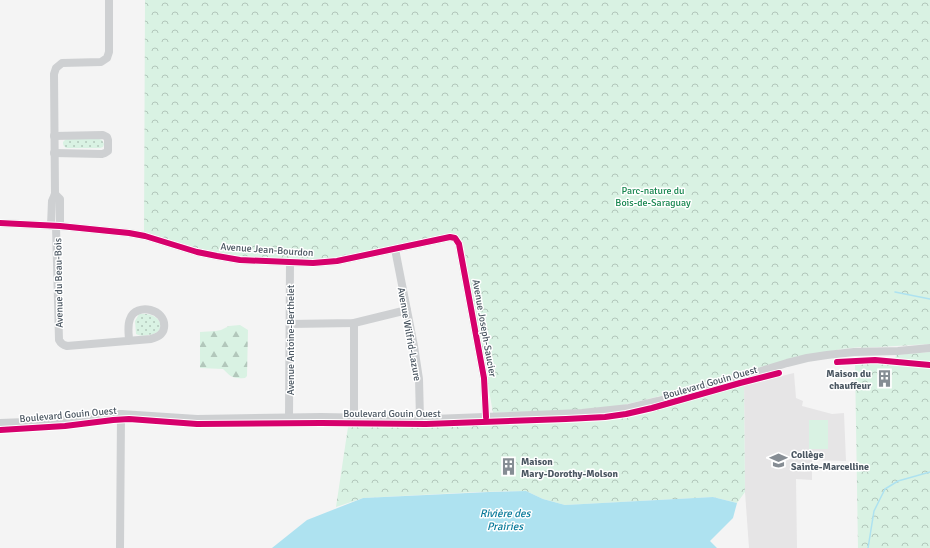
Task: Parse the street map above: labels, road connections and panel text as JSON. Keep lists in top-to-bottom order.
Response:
{
  "streets": {
    "street": [
      "Avenue Jean-Bourdon",
      "Avenue du Beau-Bois",
      "Avenue Joseph-Saucier",
      "Avenue Wilfrid-Lazure",
      "Avenue Antoine-Berthelet",
      "Boulevard Gouin Ouest"
    ]
  },
  "crossings": [
    ["Avenue Jean-Bourdon", "Avenue du Beau-Bois"],
    ["Avenue Jean-Bourdon", "Avenue Joseph-Saucier"],
    ["Avenue Jean-Bourdon", "Avenue Wilfrid-Lazure"],
    ["Avenue Jean-Bourdon", "Avenue Antoine-Berthelet"],
    ["Avenue Joseph-Saucier", "Boulevard Gouin Ouest"],
    ["Avenue Wilfrid-Lazure", "Boulevard Gouin Ouest"],
    ["Avenue Antoine-Berthelet", "Boulevard Gouin Ouest"]
  ],
  "water": ["Rivière des Prairies"],
  "parks": ["Parc-nature du Bois-de-Saraguay"],
  "places": {
    "building": ["Maison du chauffeur", "Maison Mary-Dorothy-Molson"],
    "school or university": ["Collège Sainte-Marcelline"]
  }
}
